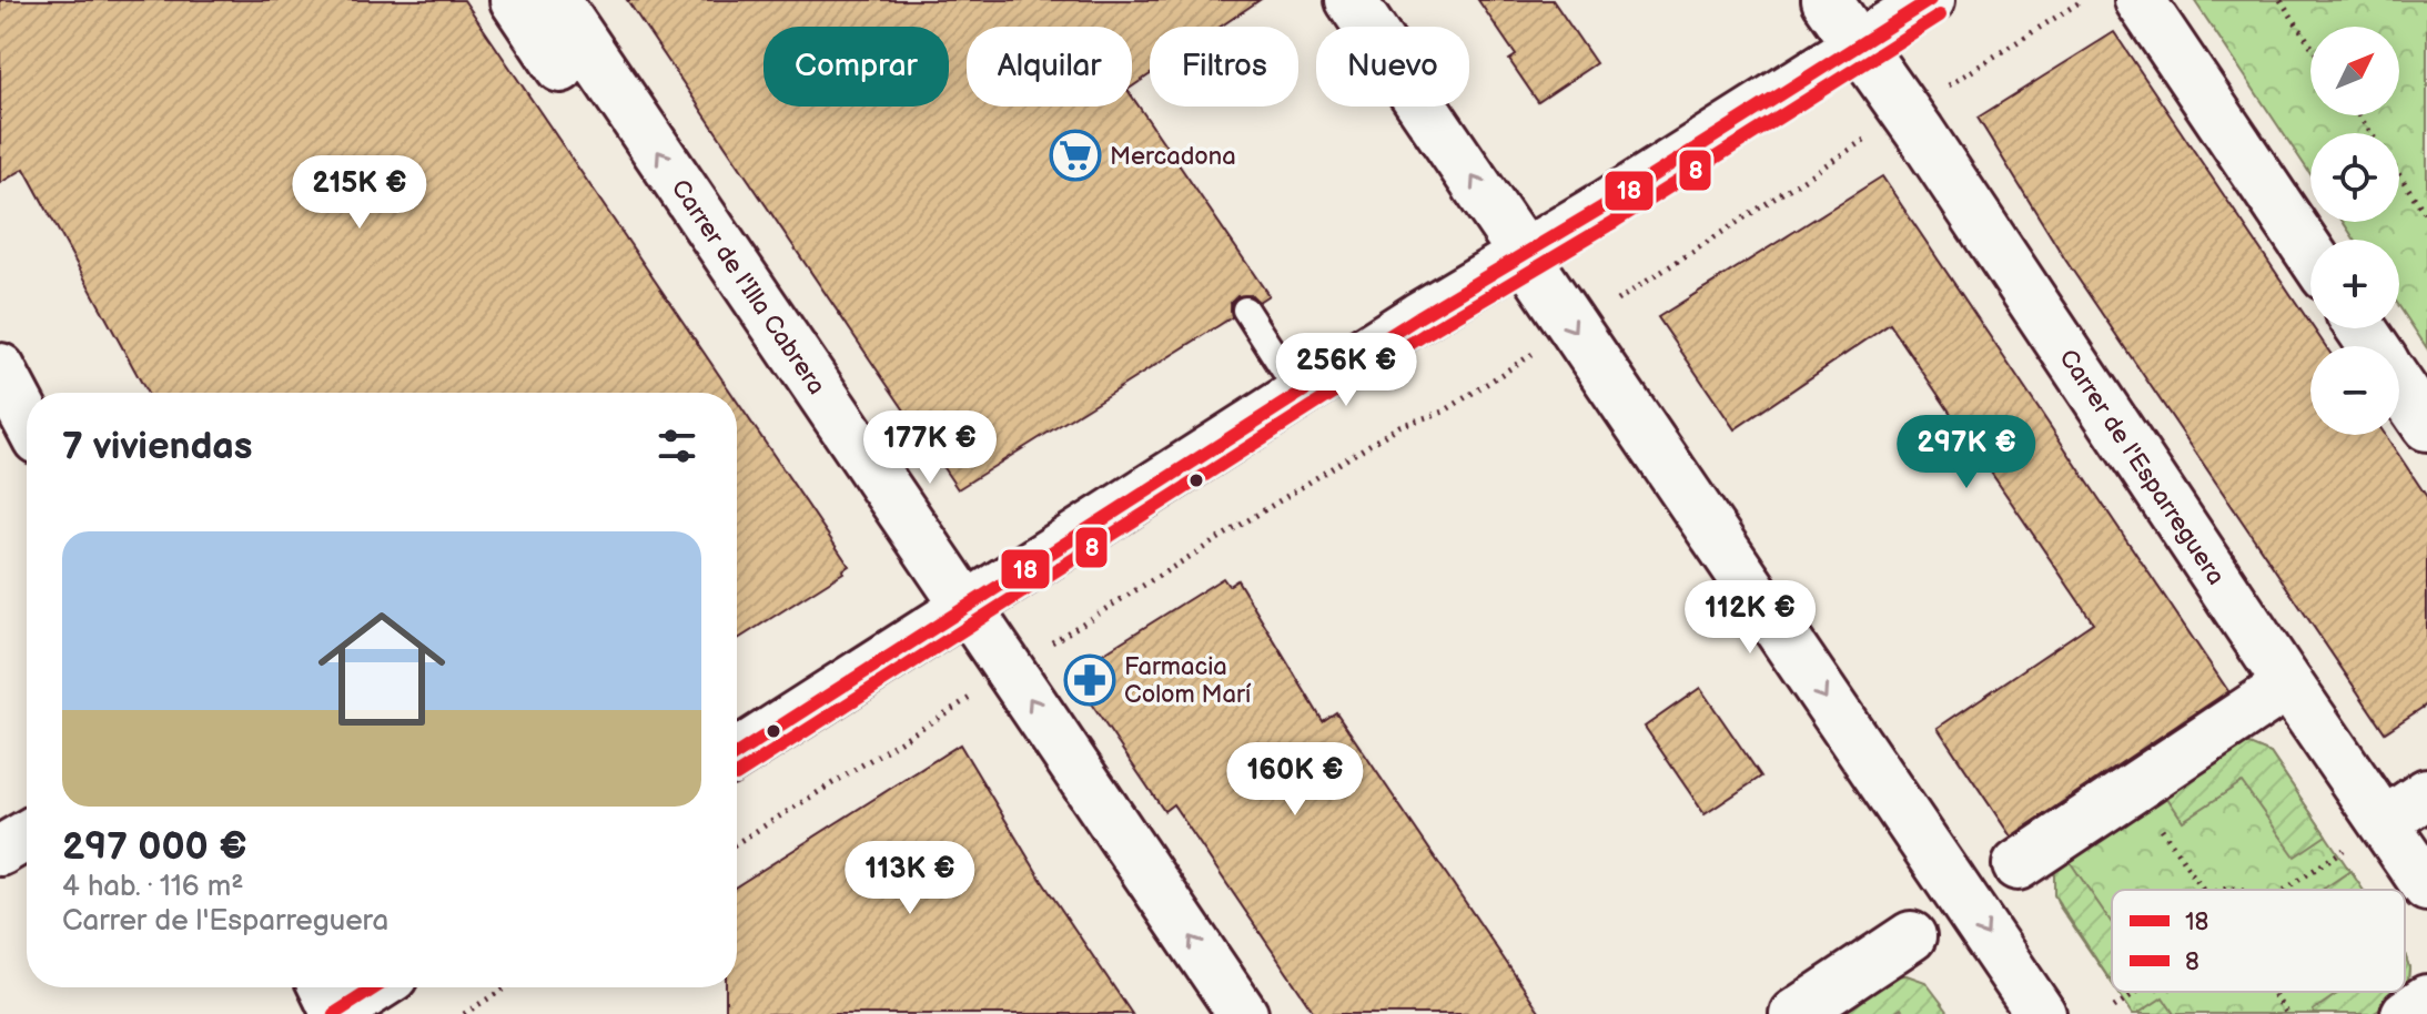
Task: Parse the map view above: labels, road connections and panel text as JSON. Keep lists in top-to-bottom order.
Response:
{
  "streets": {
    "street": ["Carrer de l'Illa Cabrera", "Carrer de l'Esparreguera"]
  },
  "places": {
    "supermarket": ["Mercadona"],
    "pharmacy": ["Farmacia Colom Marí"]
  },
  "lines": ["transit line 18", "transit line 8"],
  "legend": ["18", "8"],
  "north": "top right",
  "page": {
    "map_buttons": ["+", "−"],
    "chip": [
      "Comprar",
      "Alquilar",
      "Filtros",
      "Nuevo"
    ],
    "price": [
      "215K €",
      "256K €",
      "177K €",
      "297K €",
      "112K €",
      "160K €",
      "113K €"
    ],
    "heading": "7 viviendas",
    "list": [
      {
        "name": "297 000 €",
        "note": "4 hab. · 116 m² · Carrer de l'Esparreguera"
      }
    ]
  }
}
